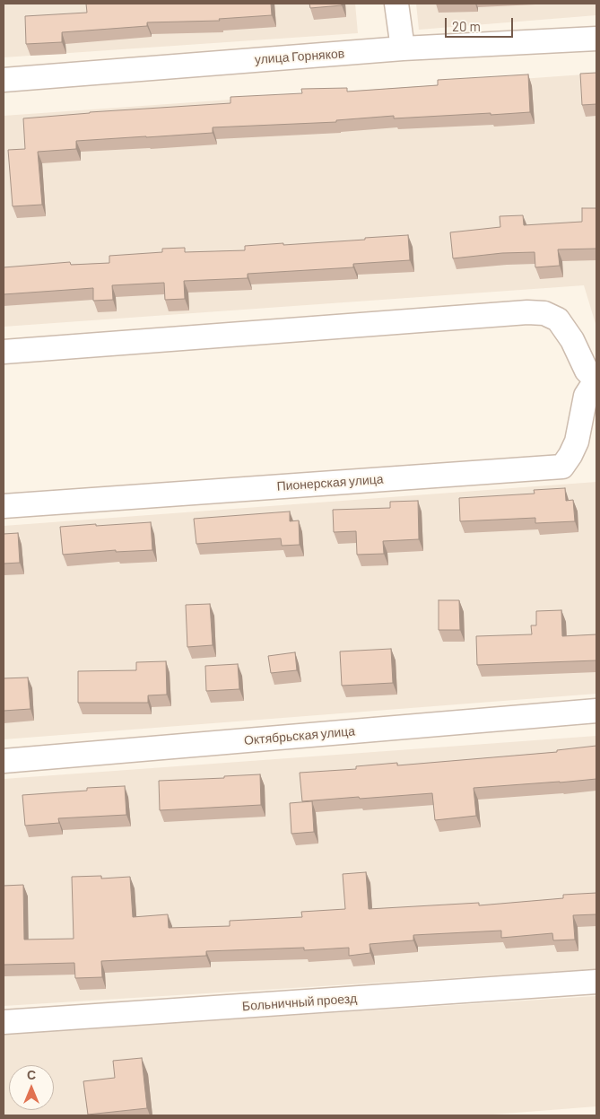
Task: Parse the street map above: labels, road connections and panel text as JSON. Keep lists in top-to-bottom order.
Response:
{
  "streets": {
    "street": [
      "улица Горняков",
      "Пионерская улица",
      "Октябрьская улица",
      "Больничный проезд"
    ]
  },
  "scale_bar": "20 m",
  "north": "top"
}
